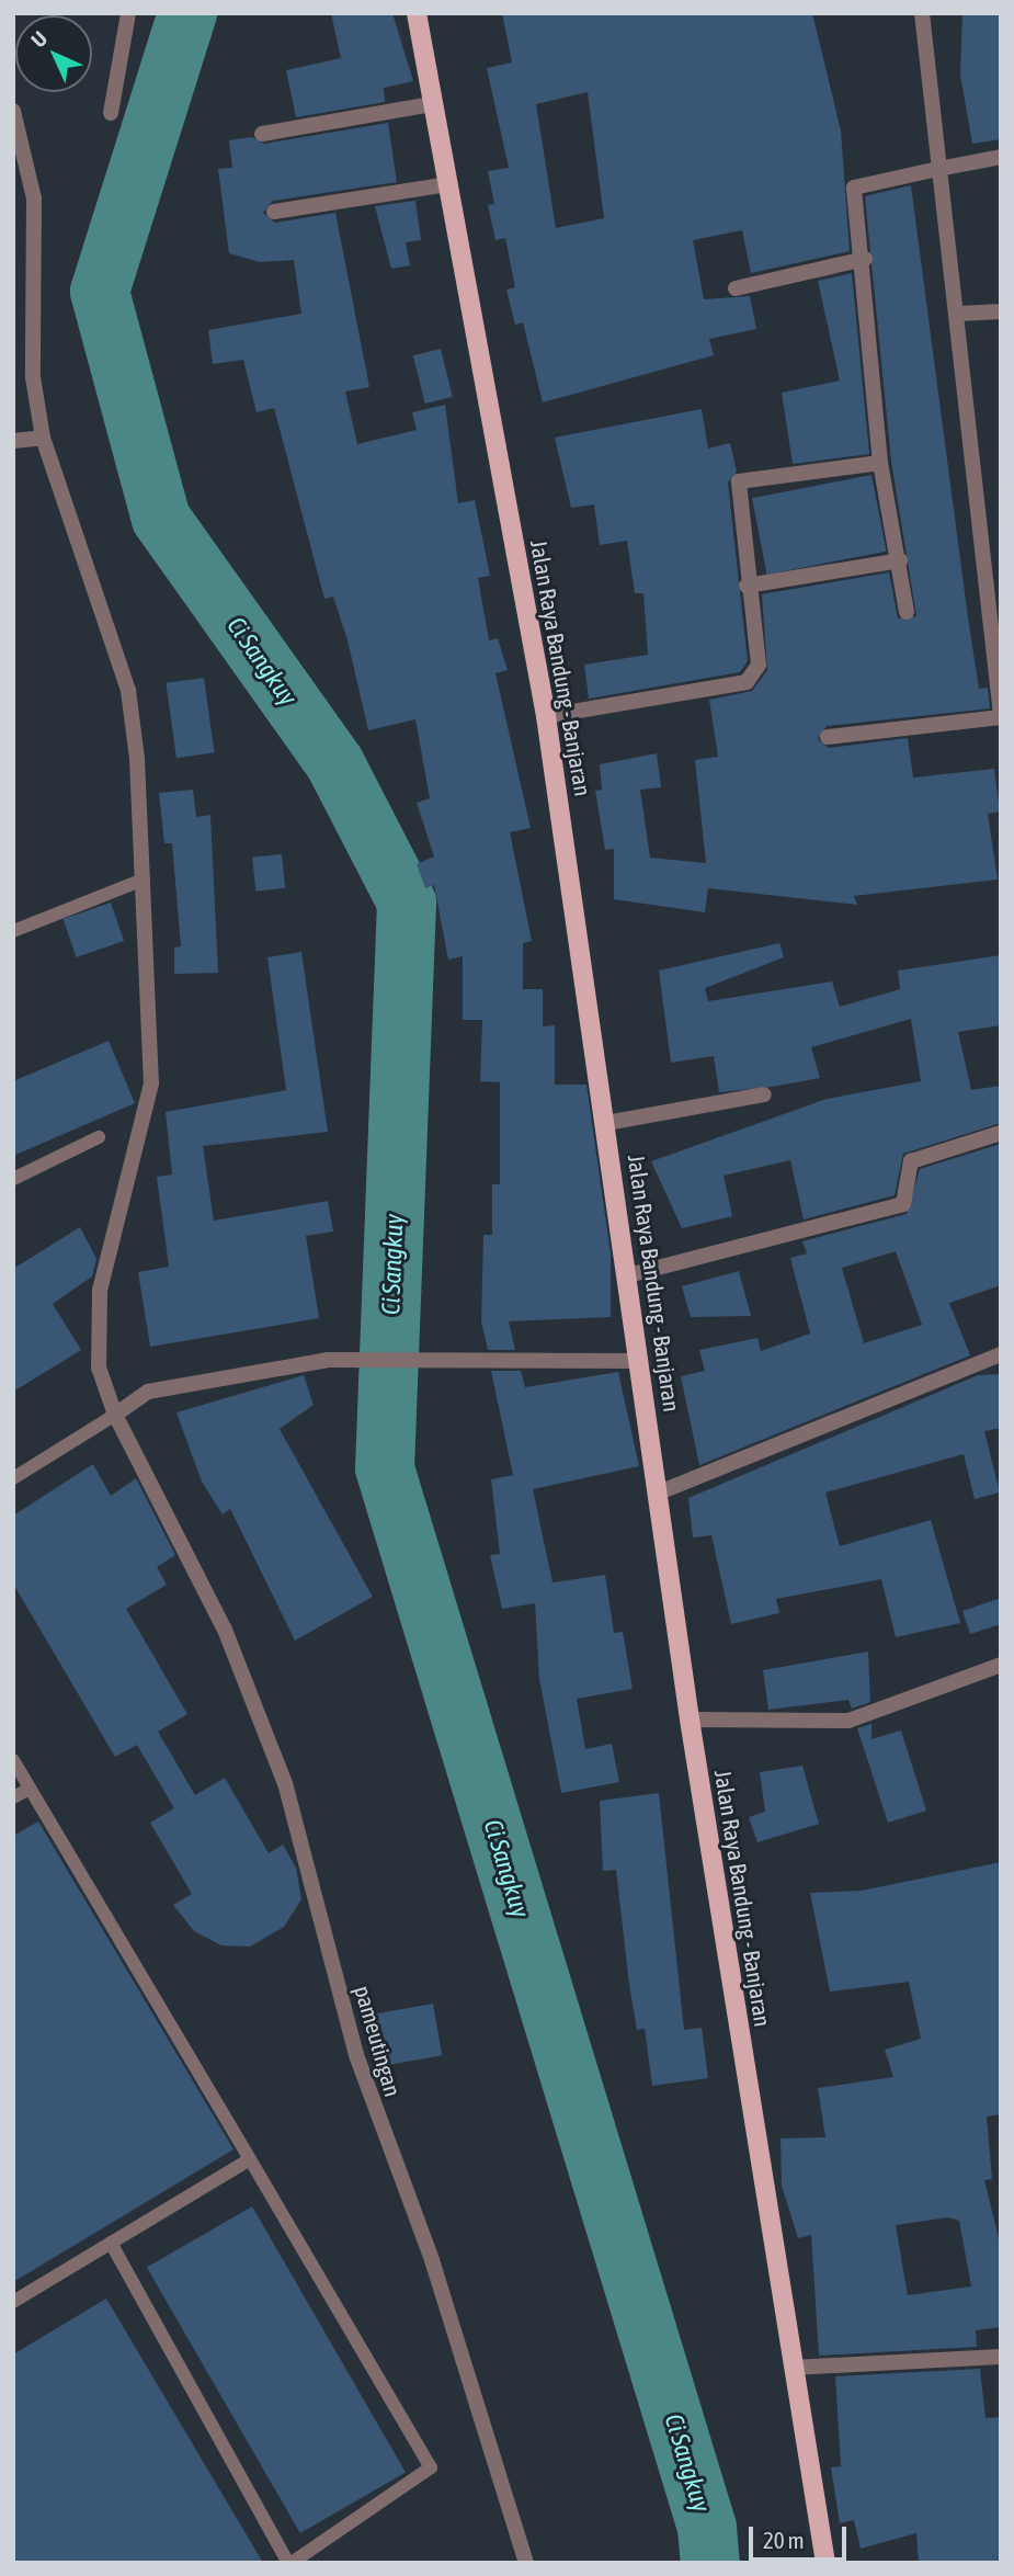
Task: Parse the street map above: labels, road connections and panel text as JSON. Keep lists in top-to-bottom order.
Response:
{
  "streets": {
    "main road": ["Jalan Raya Bandung - Banjaran"],
    "street": ["pameutingan"]
  },
  "water": ["Ci Sangkuy"],
  "scale_bar": "20 m",
  "north": "top left"
}
